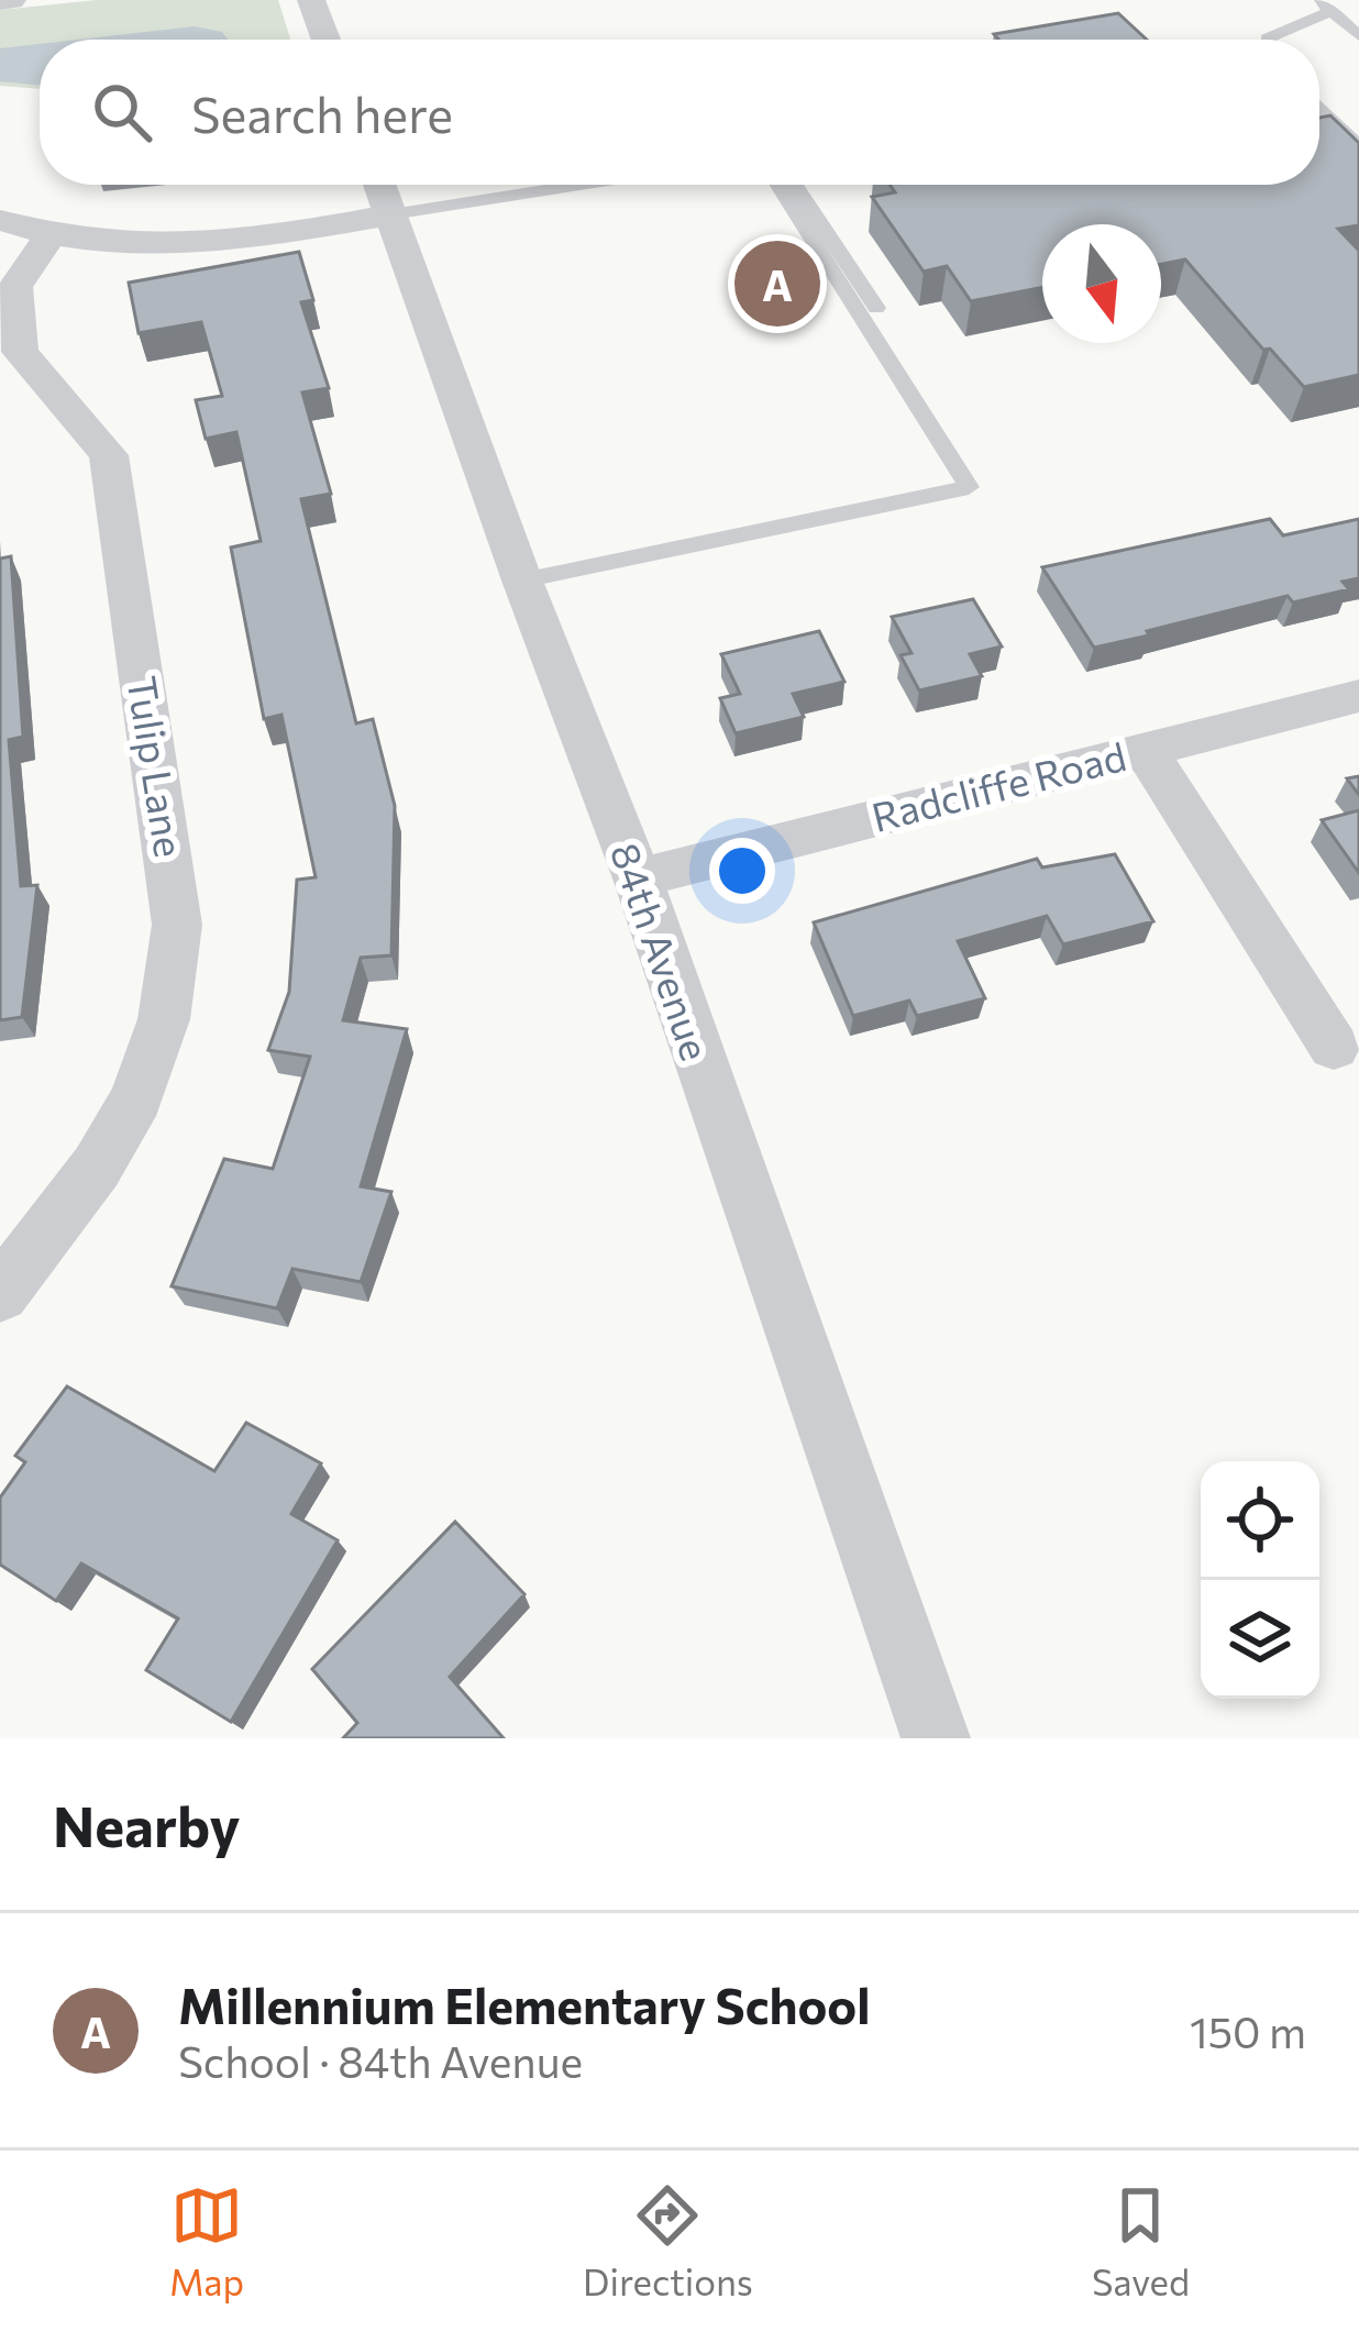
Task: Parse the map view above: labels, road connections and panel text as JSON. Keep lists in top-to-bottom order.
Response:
{
  "streets": {
    "street": ["Tulip Lane", "Radcliffe Road", "84th Avenue"]
  },
  "crossings": [
    ["Radcliffe Road", "84th Avenue"]
  ],
  "north": "bottom",
  "page": {
    "search": "Search here",
    "pins": "A",
    "heading": "Nearby",
    "list": [
      {
        "mark": "A",
        "name": "Millennium Elementary School",
        "note": "School · 84th Avenue",
        "value": "150 m"
      }
    ],
    "nav": ["Map", "Directions", "Saved"]
  }
}
